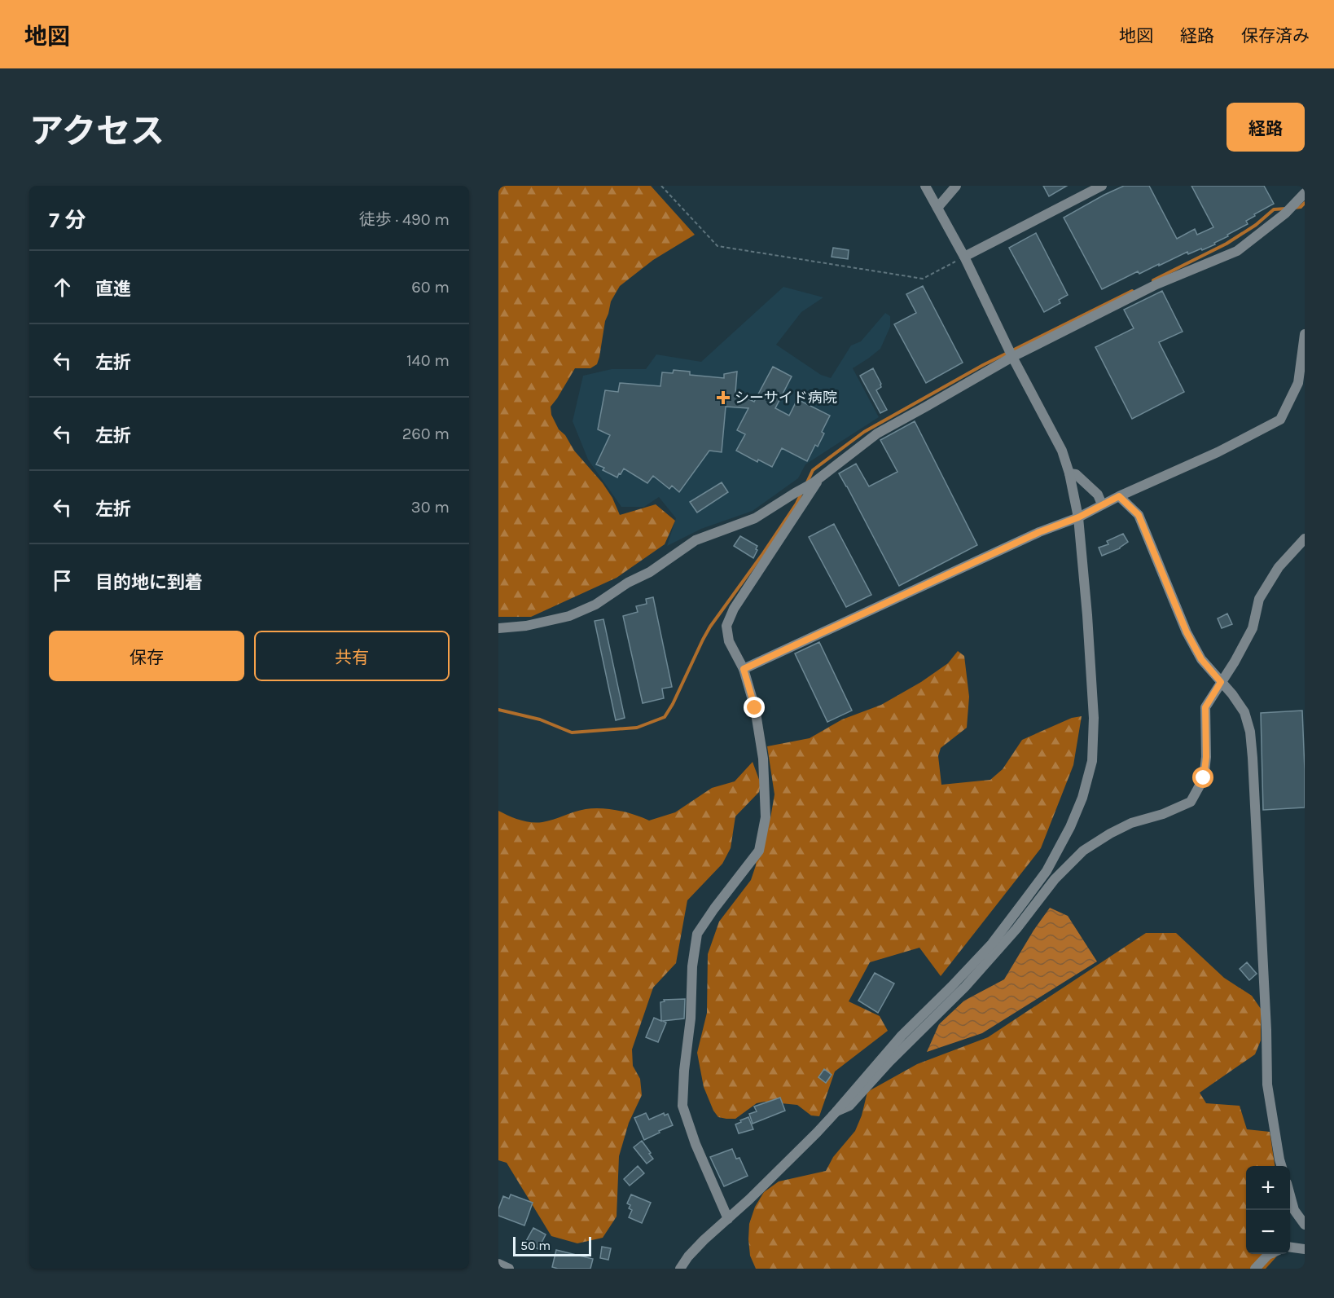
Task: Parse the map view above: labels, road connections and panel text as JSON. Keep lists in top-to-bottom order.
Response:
{
  "places": {
    "health": ["シーサイド病院"]
  },
  "scale_bar": "50 m",
  "page": {
    "header": "地図",
    "nav": ["地図", "経路", "保存済み"],
    "title": "アクセス",
    "buttons": [
      "経路",
      ["保存", "共有"]
    ],
    "heading": ["7 分", "徒歩 · 490 m"],
    "list": [
      ["直進", "60 m"],
      ["左折", "140 m"],
      ["左折", "260 m"],
      ["左折", "30 m"],
      "目的地に到着"
    ],
    "map_buttons": ["+", "−"],
    "scale": "50 m"
  }
}
